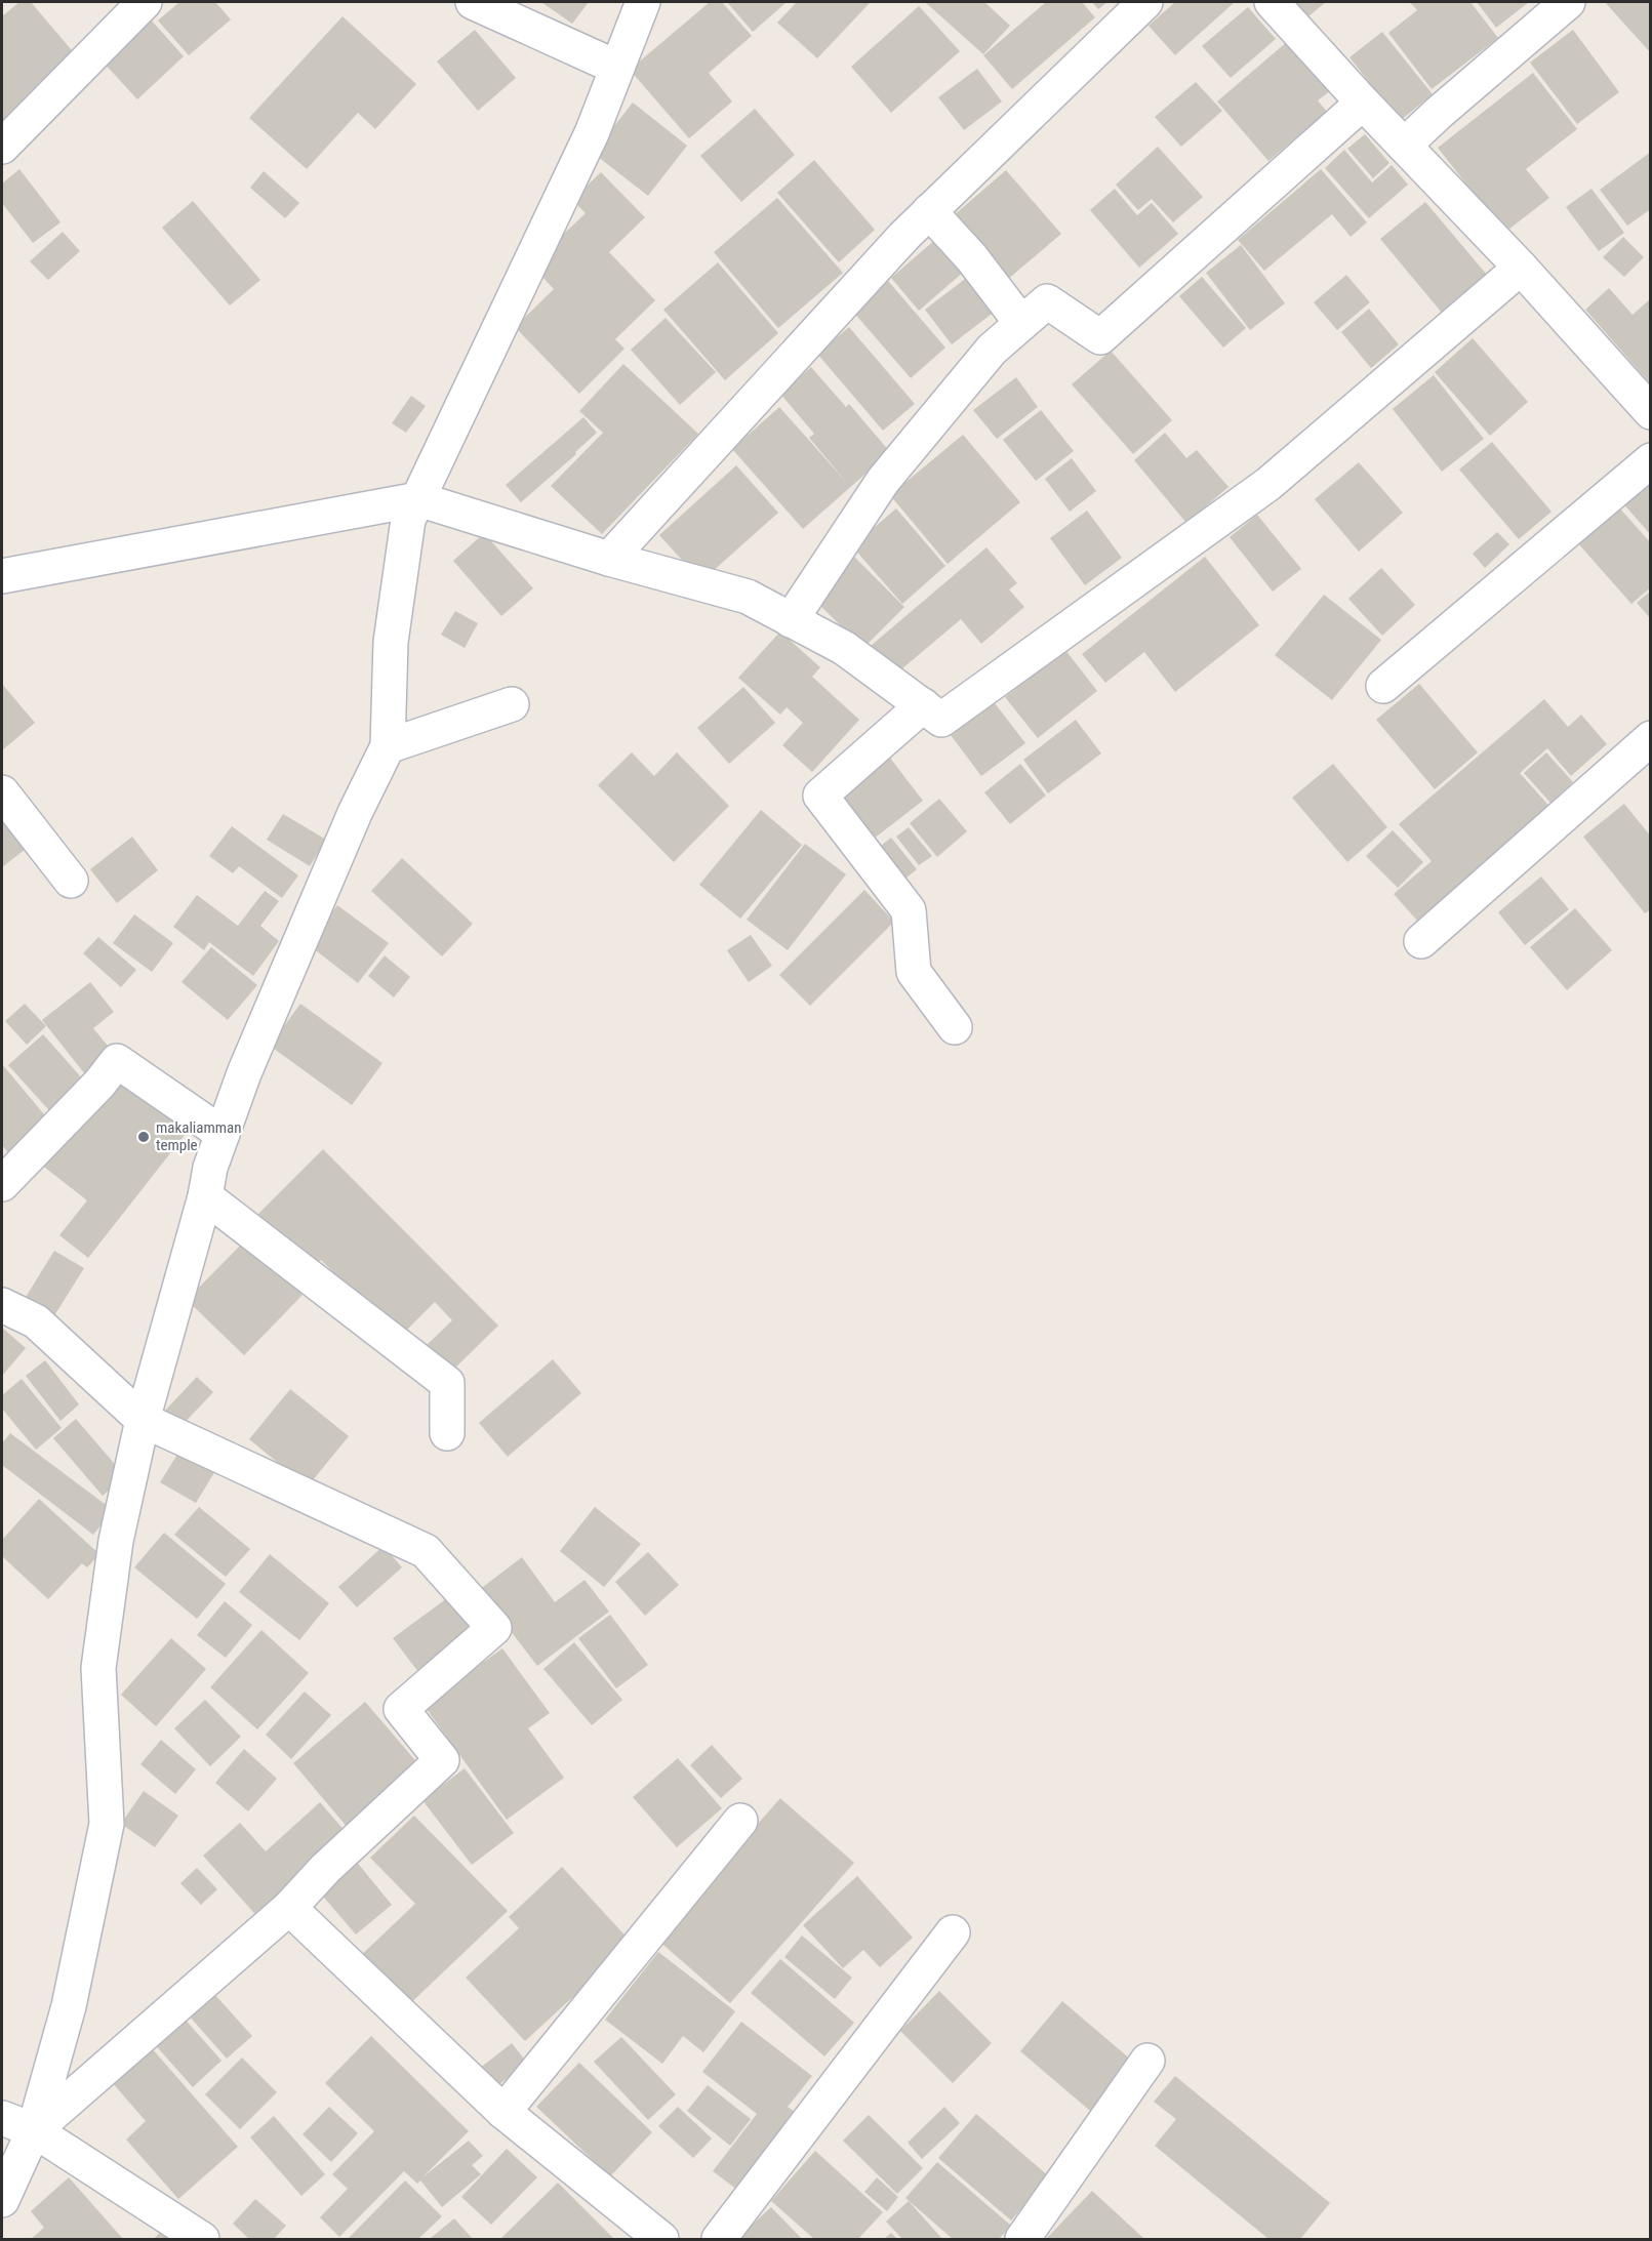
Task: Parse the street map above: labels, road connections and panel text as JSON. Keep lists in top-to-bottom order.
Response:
{
  "places": ["makaliamman temple"]
}
